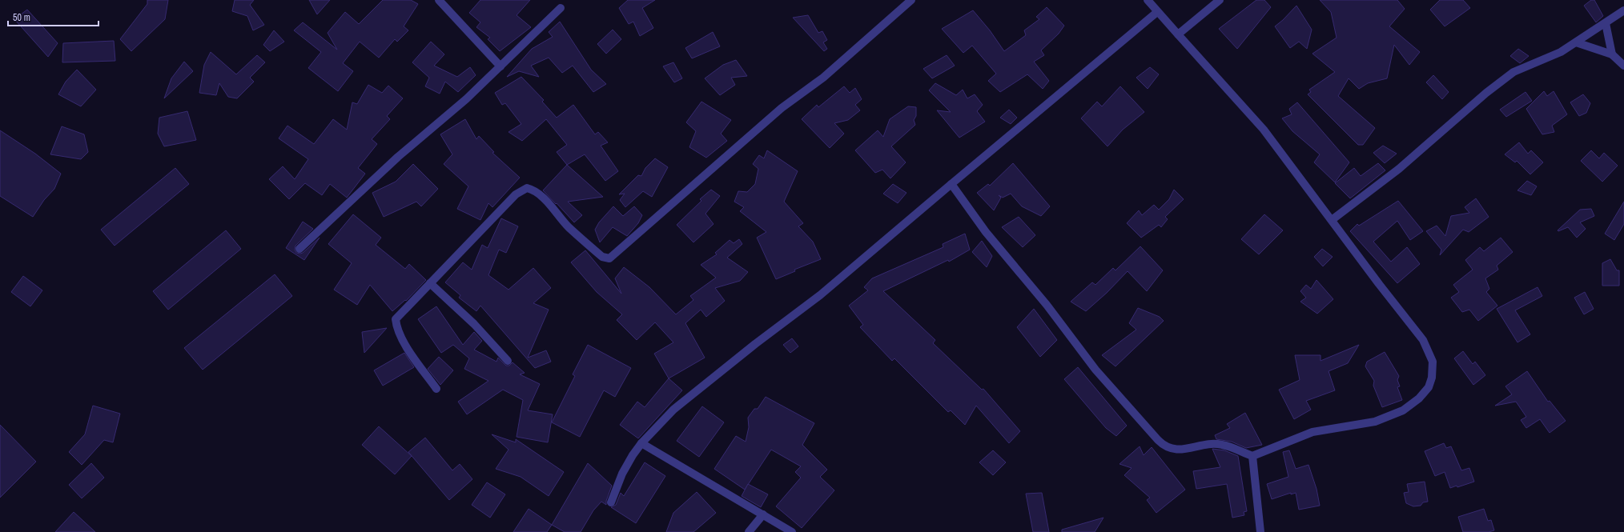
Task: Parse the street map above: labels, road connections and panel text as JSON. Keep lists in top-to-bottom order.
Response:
{
  "scale_bar": "50 m"
}
